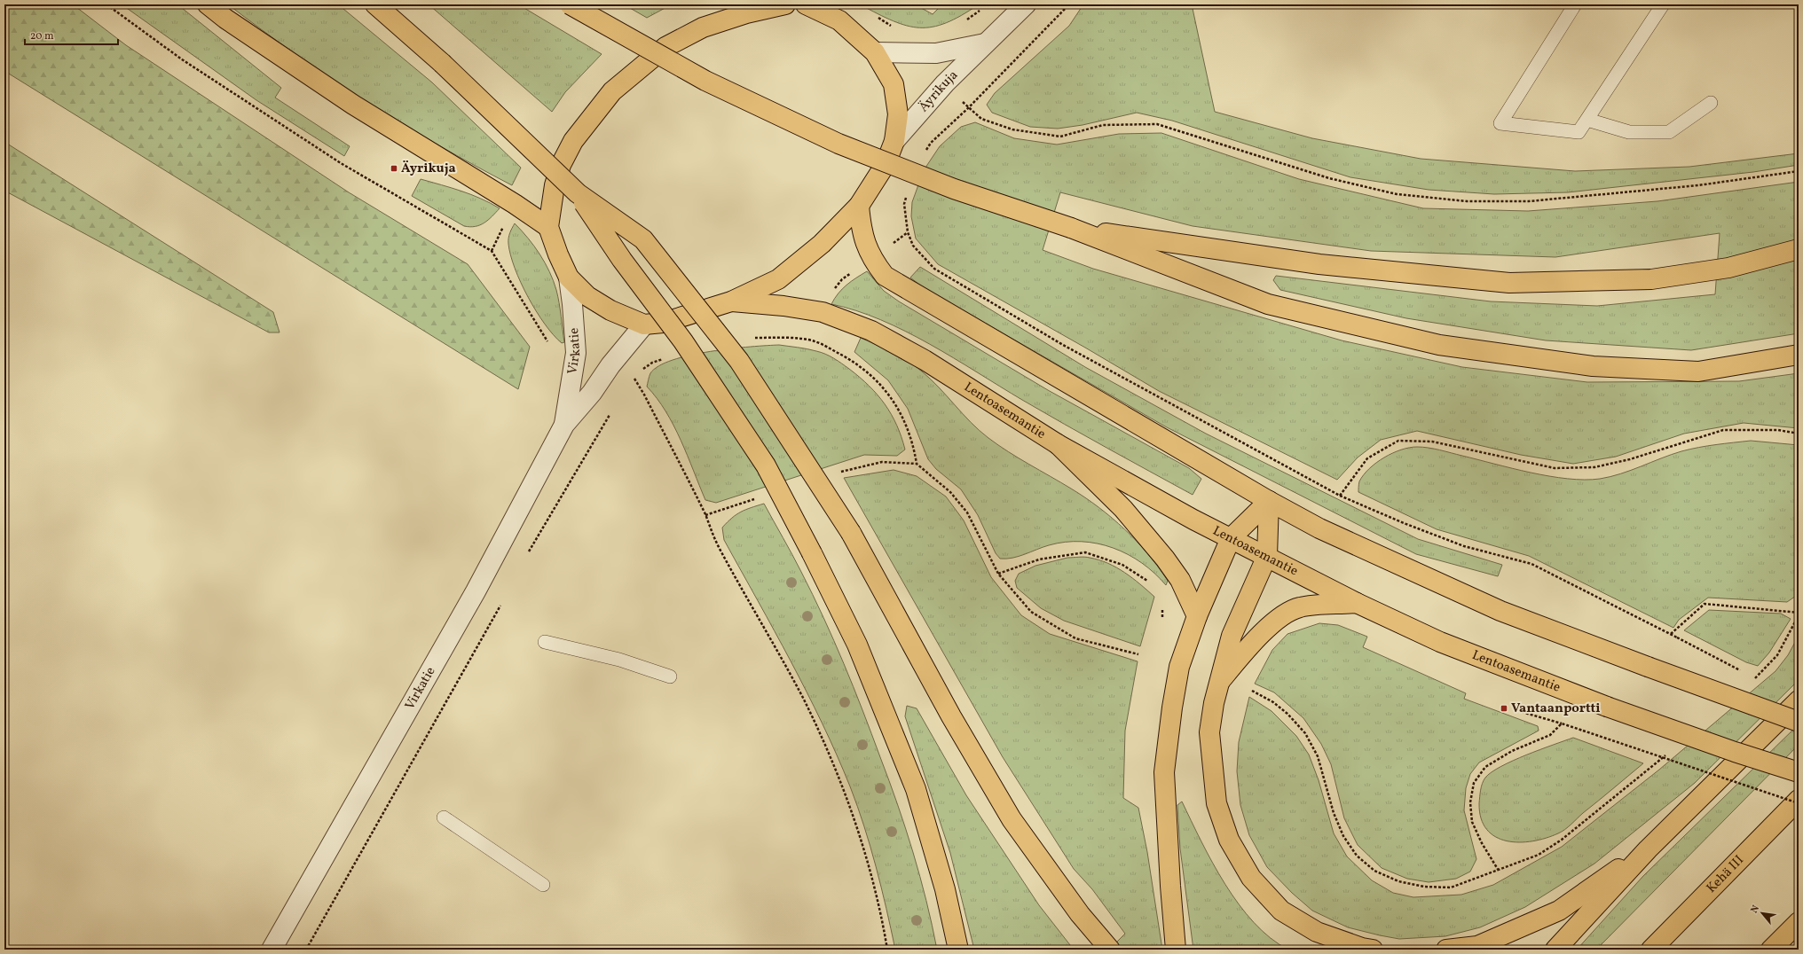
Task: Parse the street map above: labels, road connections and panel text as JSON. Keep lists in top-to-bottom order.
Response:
{
  "streets": {
    "main road": ["Lentoasemantie", "Kehä III"],
    "street": ["Äyrikuja", "Virkatie"]
  },
  "places": {
    "transit": ["Äyrikuja", "Vantaanportti"]
  },
  "scale_bar": "20 m",
  "north": "top left"
}
